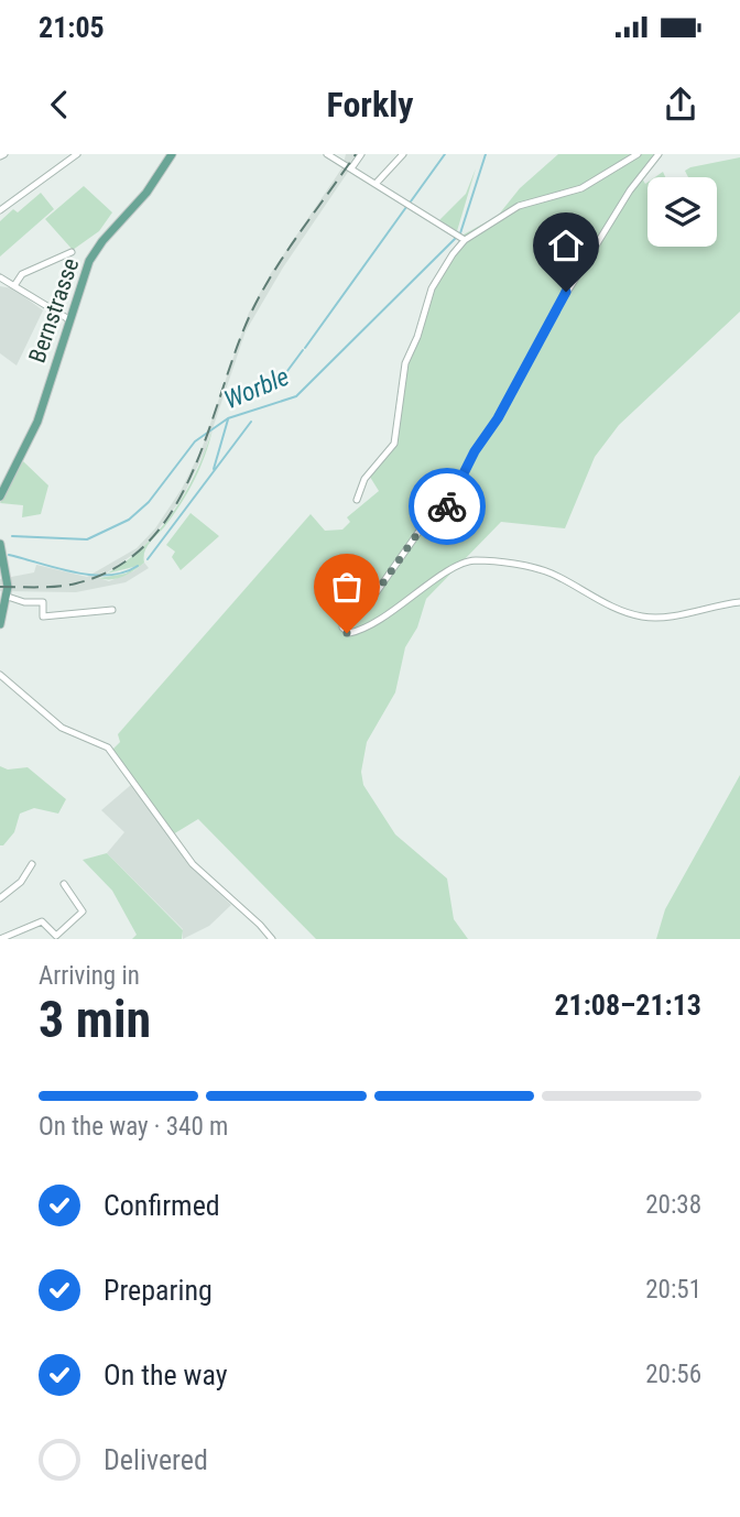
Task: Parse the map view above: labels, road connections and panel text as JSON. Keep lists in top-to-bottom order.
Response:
{
  "streets": {
    "main road": ["Bernstrasse"]
  },
  "water": ["Worble"],
  "page": {
    "status": "21:05",
    "header": "Forkly",
    "heading": ["3 min", "Arriving in", "21:08–21:13"],
    "bar": "On the way · 340 m",
    "list": [
      ["Confirmed", "20:38"],
      ["Preparing", "20:51"],
      ["On the way", "20:56"],
      "Delivered"
    ]
  }
}
